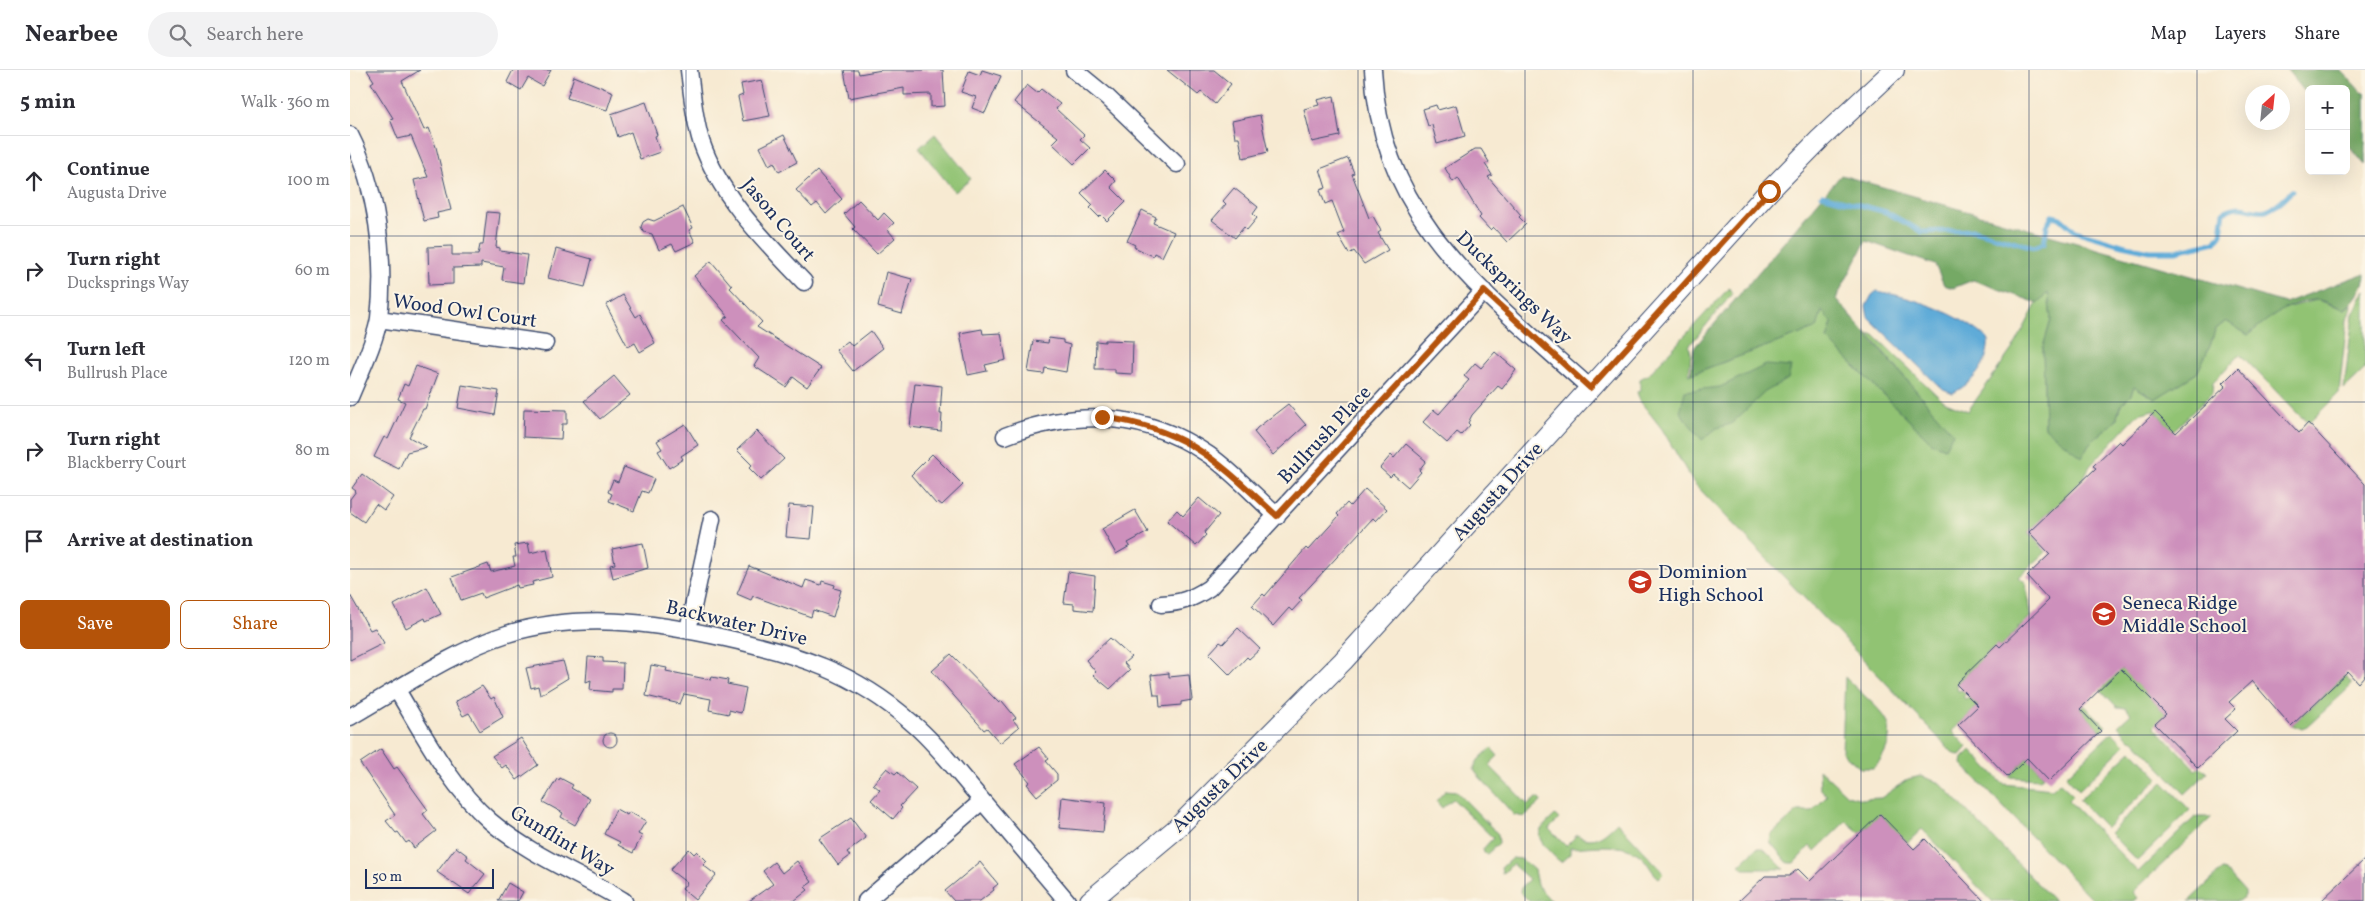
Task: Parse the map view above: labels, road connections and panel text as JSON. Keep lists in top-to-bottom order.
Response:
{
  "streets": {
    "street": [
      "Jason Court",
      "Ducksprings Way",
      "Wood Owl Court",
      "Bullrush Place",
      "Augusta Drive",
      "Backwater Drive",
      "Gunflint Way"
    ]
  },
  "crossings": [
    ["Ducksprings Way", "Bullrush Place"],
    ["Ducksprings Way", "Augusta Drive"],
    ["Backwater Drive", "Gunflint Way"]
  ],
  "places": {
    "school or university": ["Dominion High School", "Seneca Ridge Middle School"]
  },
  "scale_bar": "50 m",
  "north": "top right",
  "page": {
    "header": "Nearbee",
    "search": "Search here",
    "nav": ["Map", "Layers", "Share"],
    "heading": ["5 min", "Walk · 360 m"],
    "map_buttons": ["+", "−"],
    "list": [
      ["Continue", "Augusta Drive", "100 m"],
      ["Turn right", "Ducksprings Way", "60 m"],
      ["Turn left", "Bullrush Place", "120 m"],
      ["Turn right", "Blackberry Court", "80 m"],
      "Arrive at destination"
    ],
    "buttons": ["Save", "Share"],
    "scale": "50 m"
  }
}
